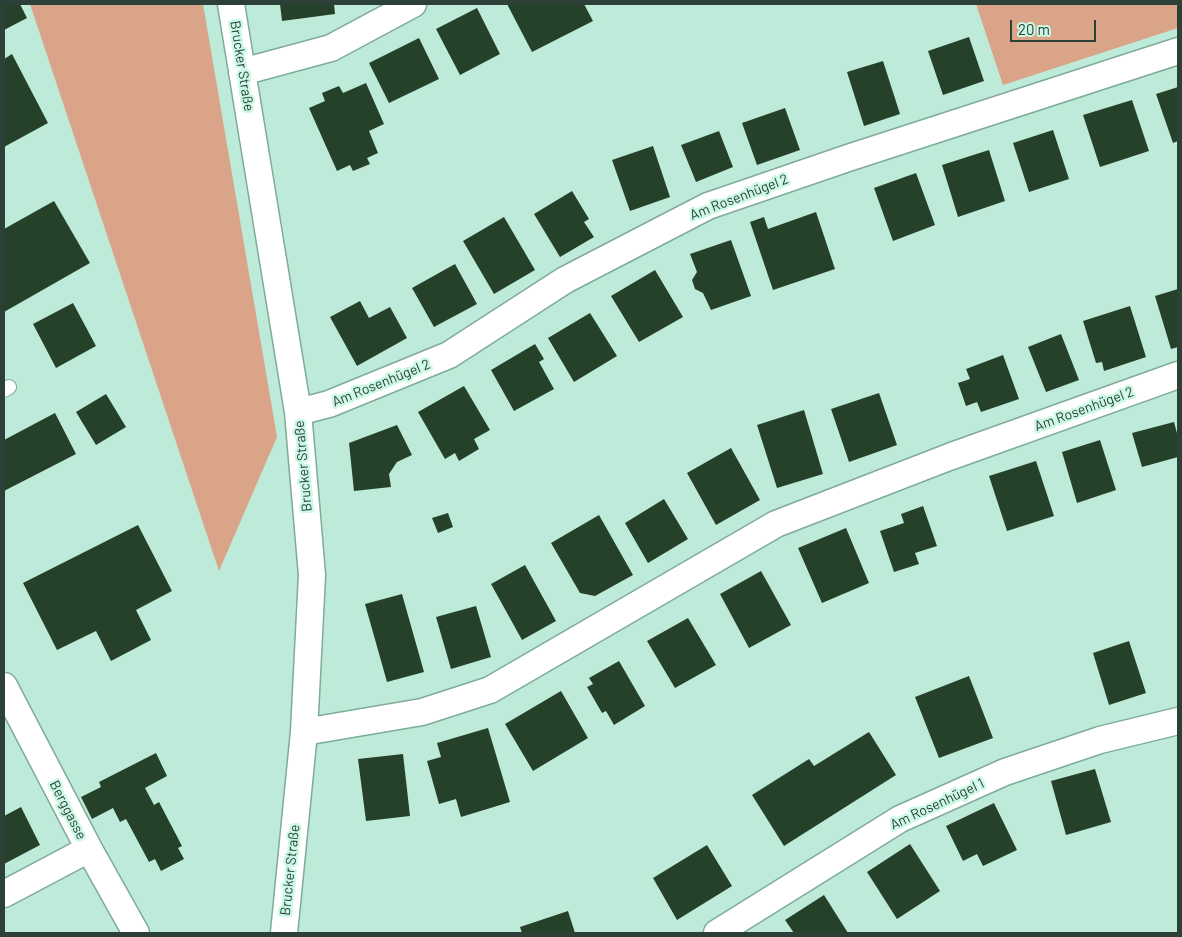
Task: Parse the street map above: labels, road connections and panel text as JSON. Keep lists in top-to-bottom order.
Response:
{
  "streets": {
    "street": [
      "Brucker Straße",
      "Am Rosenhügel 2",
      "Am Rosenhügel 1",
      "Berggasse"
    ]
  },
  "crossings": [
    ["Brucker Straße", "Am Rosenhügel 2"]
  ],
  "scale_bar": "20 m"
}
